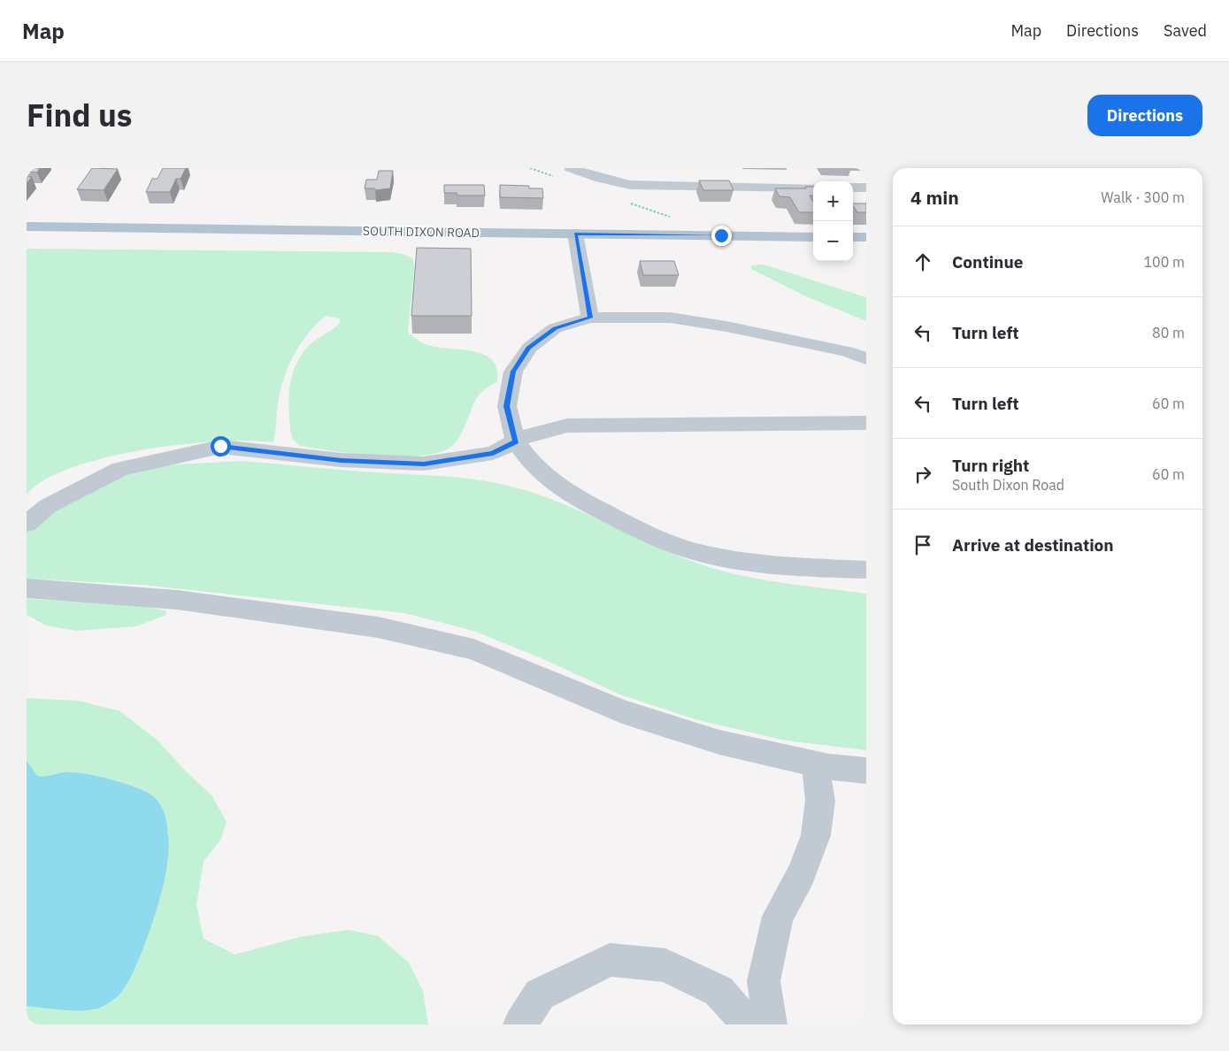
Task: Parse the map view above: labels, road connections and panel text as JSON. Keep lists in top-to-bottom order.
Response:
{
  "streets": {
    "main road": ["SOUTH DIXON ROAD"]
  },
  "page": {
    "header": "Map",
    "nav": ["Map", "Directions", "Saved"],
    "title": "Find us",
    "buttons": "Directions",
    "heading": ["4 min", "Walk · 300 m"],
    "map_buttons": ["+", "−"],
    "list": [
      ["Continue", "100 m"],
      ["Turn left", "80 m"],
      ["Turn left", "60 m"],
      ["Turn right", "South Dixon Road", "60 m"],
      "Arrive at destination"
    ]
  }
}
